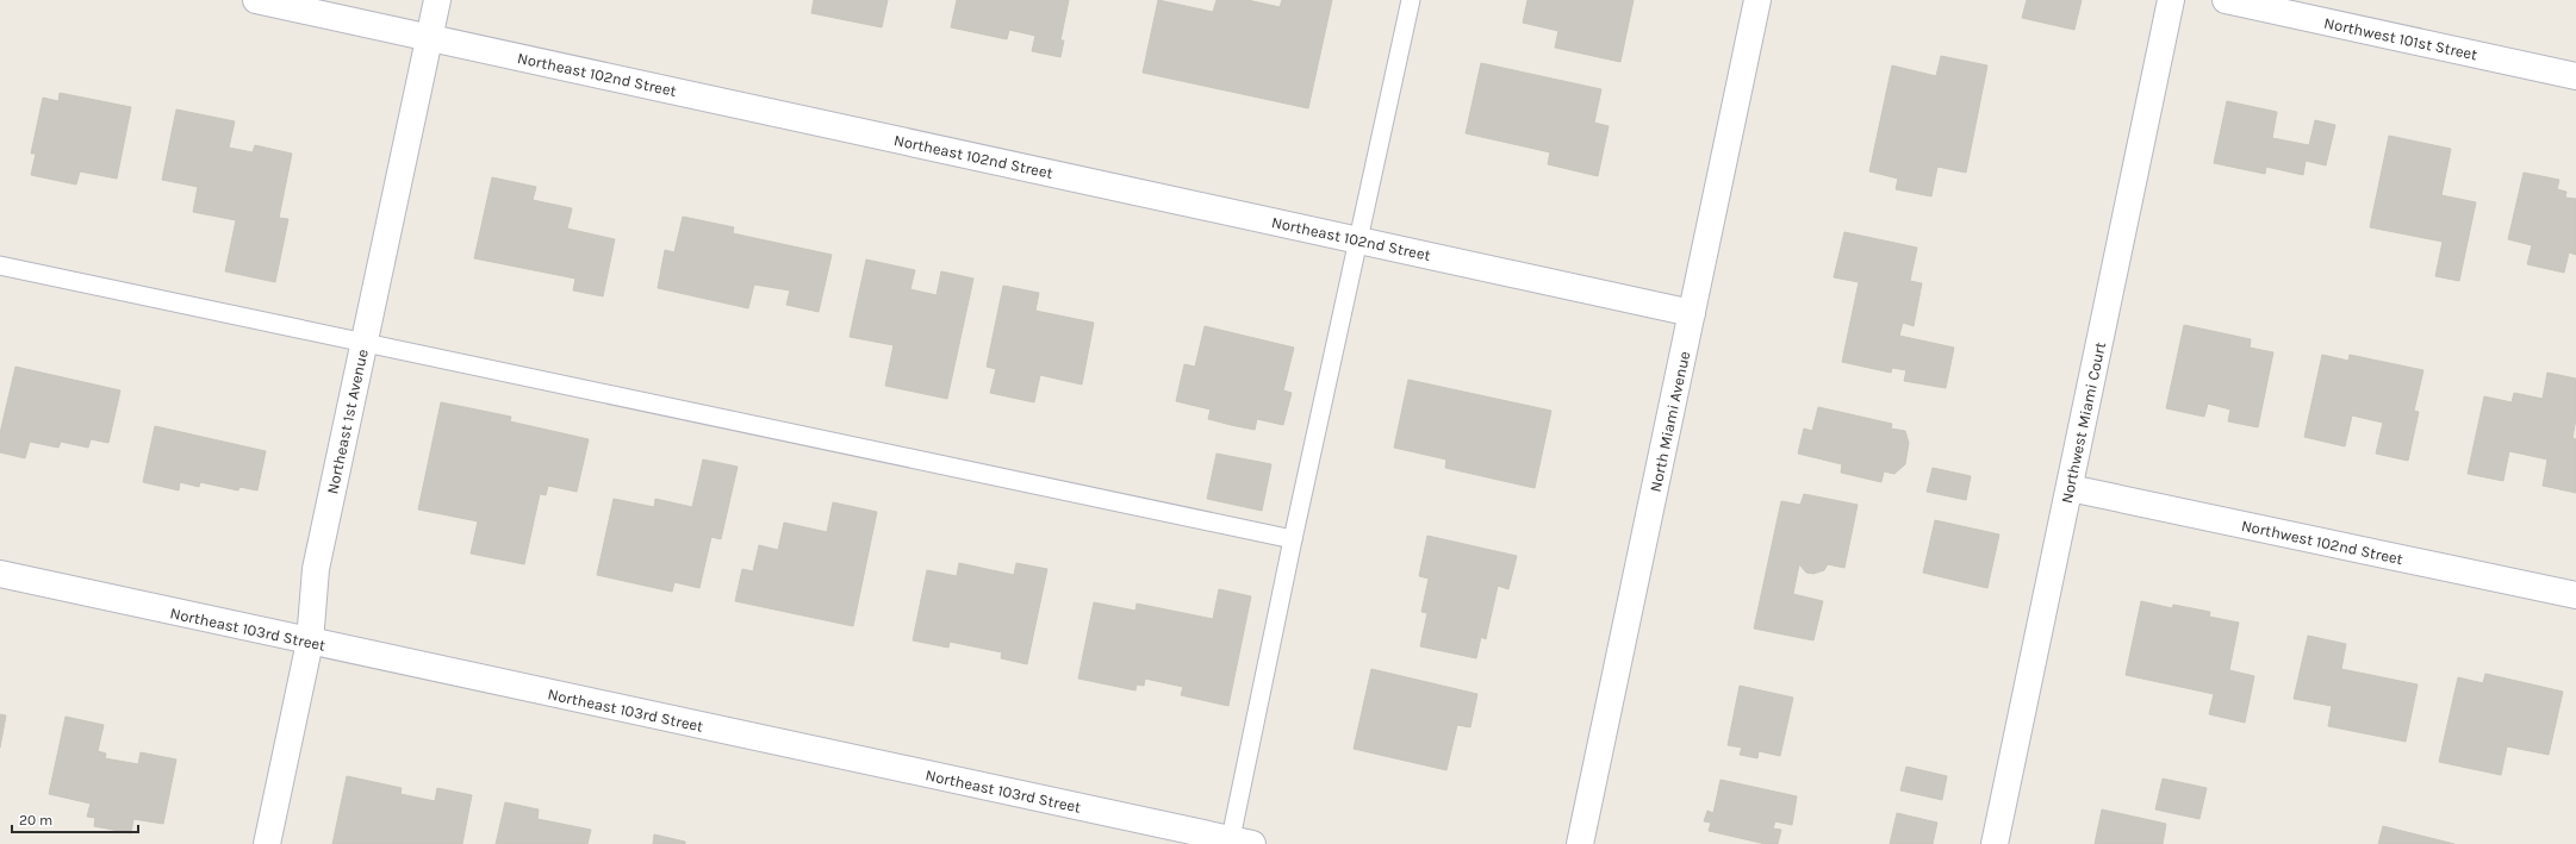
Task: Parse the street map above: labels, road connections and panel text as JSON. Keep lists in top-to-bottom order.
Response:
{
  "streets": {
    "street": [
      "Northwest 101st Street",
      "Northeast 102nd Street",
      "Northeast 1st Avenue",
      "North Miami Avenue",
      "Northwest Miami Court",
      "Northwest 102nd Street",
      "Northeast 103rd Street"
    ]
  },
  "crossings": [
    ["Northeast 102nd Street", "Northeast 1st Avenue"],
    ["Northeast 102nd Street", "North Miami Avenue"],
    ["Northeast 1st Avenue", "Northeast 103rd Street"],
    ["Northwest Miami Court", "Northwest 102nd Street"]
  ],
  "scale_bar": "20 m"
}
